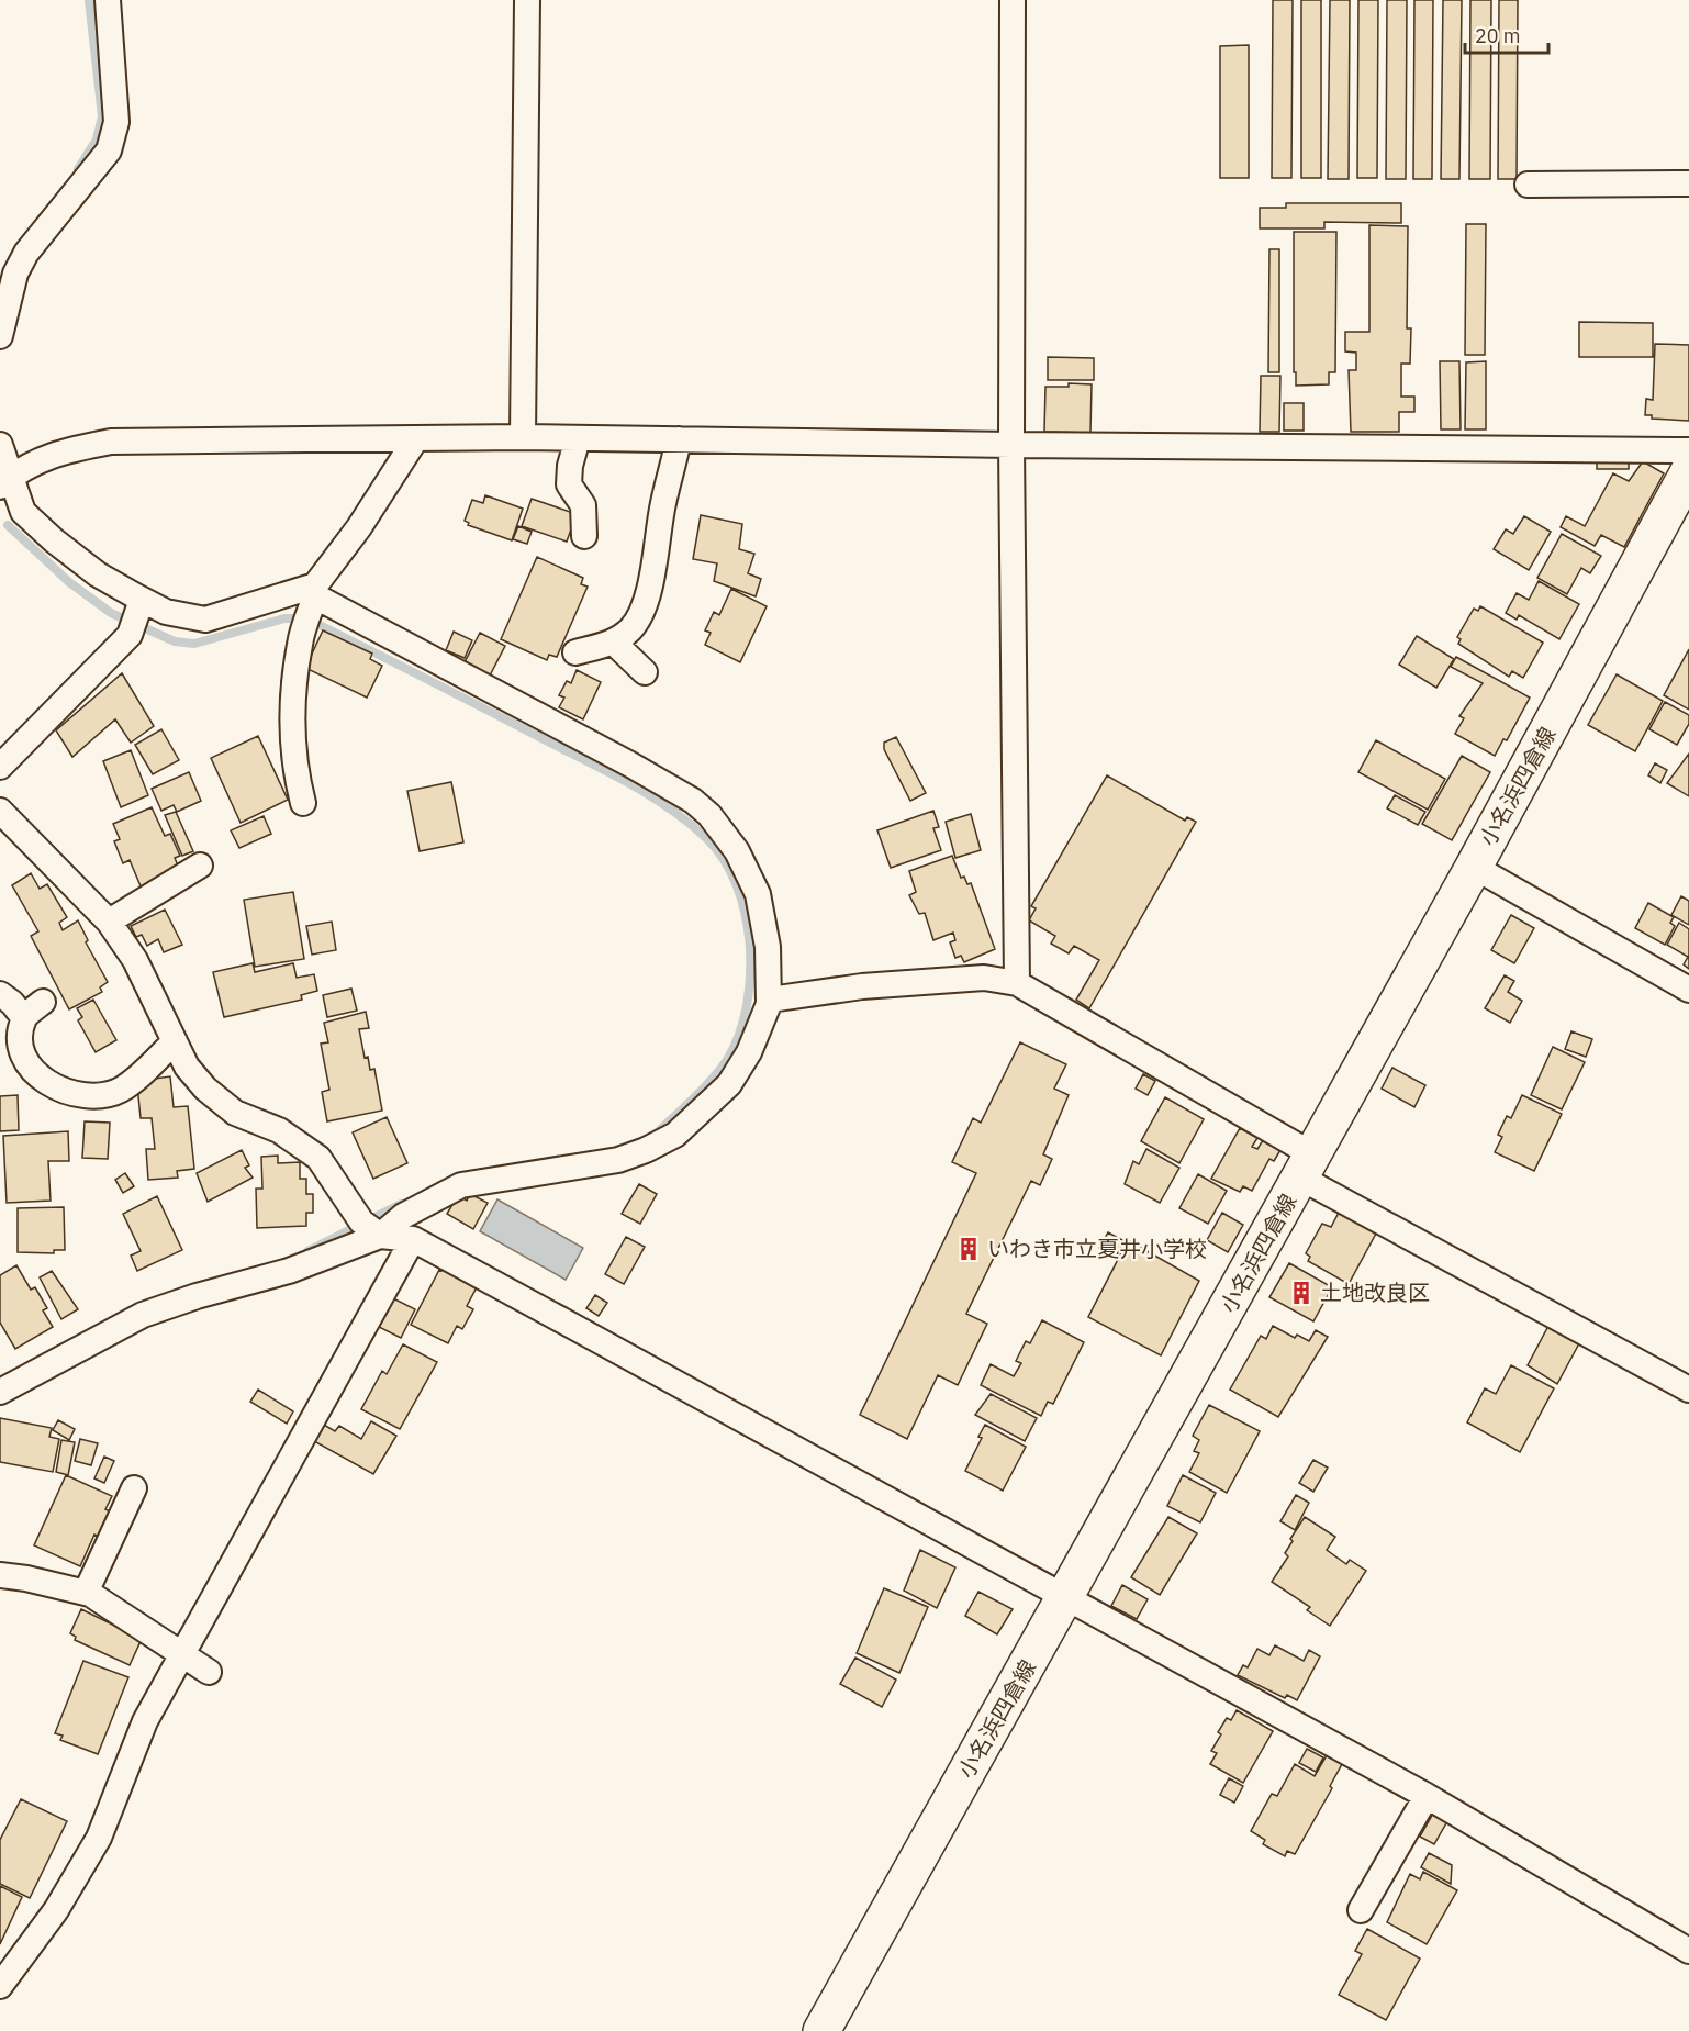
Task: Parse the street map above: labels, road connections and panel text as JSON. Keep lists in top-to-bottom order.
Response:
{
  "streets": {
    "main road": ["小名浜四倉線"]
  },
  "places": {
    "building": ["いわき市立夏井小学校", "土地改良区"]
  },
  "scale_bar": "20 m"
}
